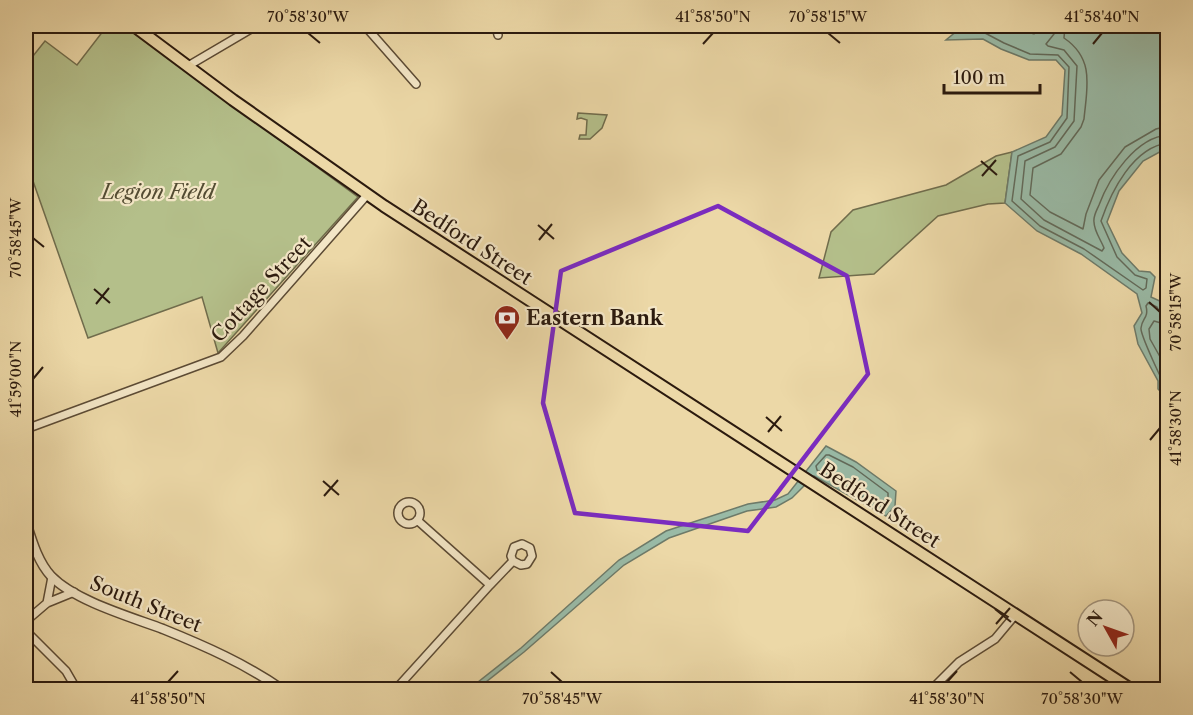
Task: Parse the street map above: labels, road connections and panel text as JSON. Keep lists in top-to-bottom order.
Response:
{
  "streets": {
    "main road": ["Bedford Street"],
    "street": ["Cottage Street", "South Street"]
  },
  "crossings": [
    ["Bedford Street", "Cottage Street"]
  ],
  "parks": ["Legion Field"],
  "places": {
    "bank": ["Eastern Bank"]
  },
  "scale_bar": "100 m",
  "north": "top left",
  "coordinates": [
    "70°58'30\"W",
    "41°58'50\"N",
    "70°58'15\"W",
    "41°58'40\"N",
    "70°58'45\"W",
    "41°59'00\"N",
    "41°58'30\"N"
  ]
}
